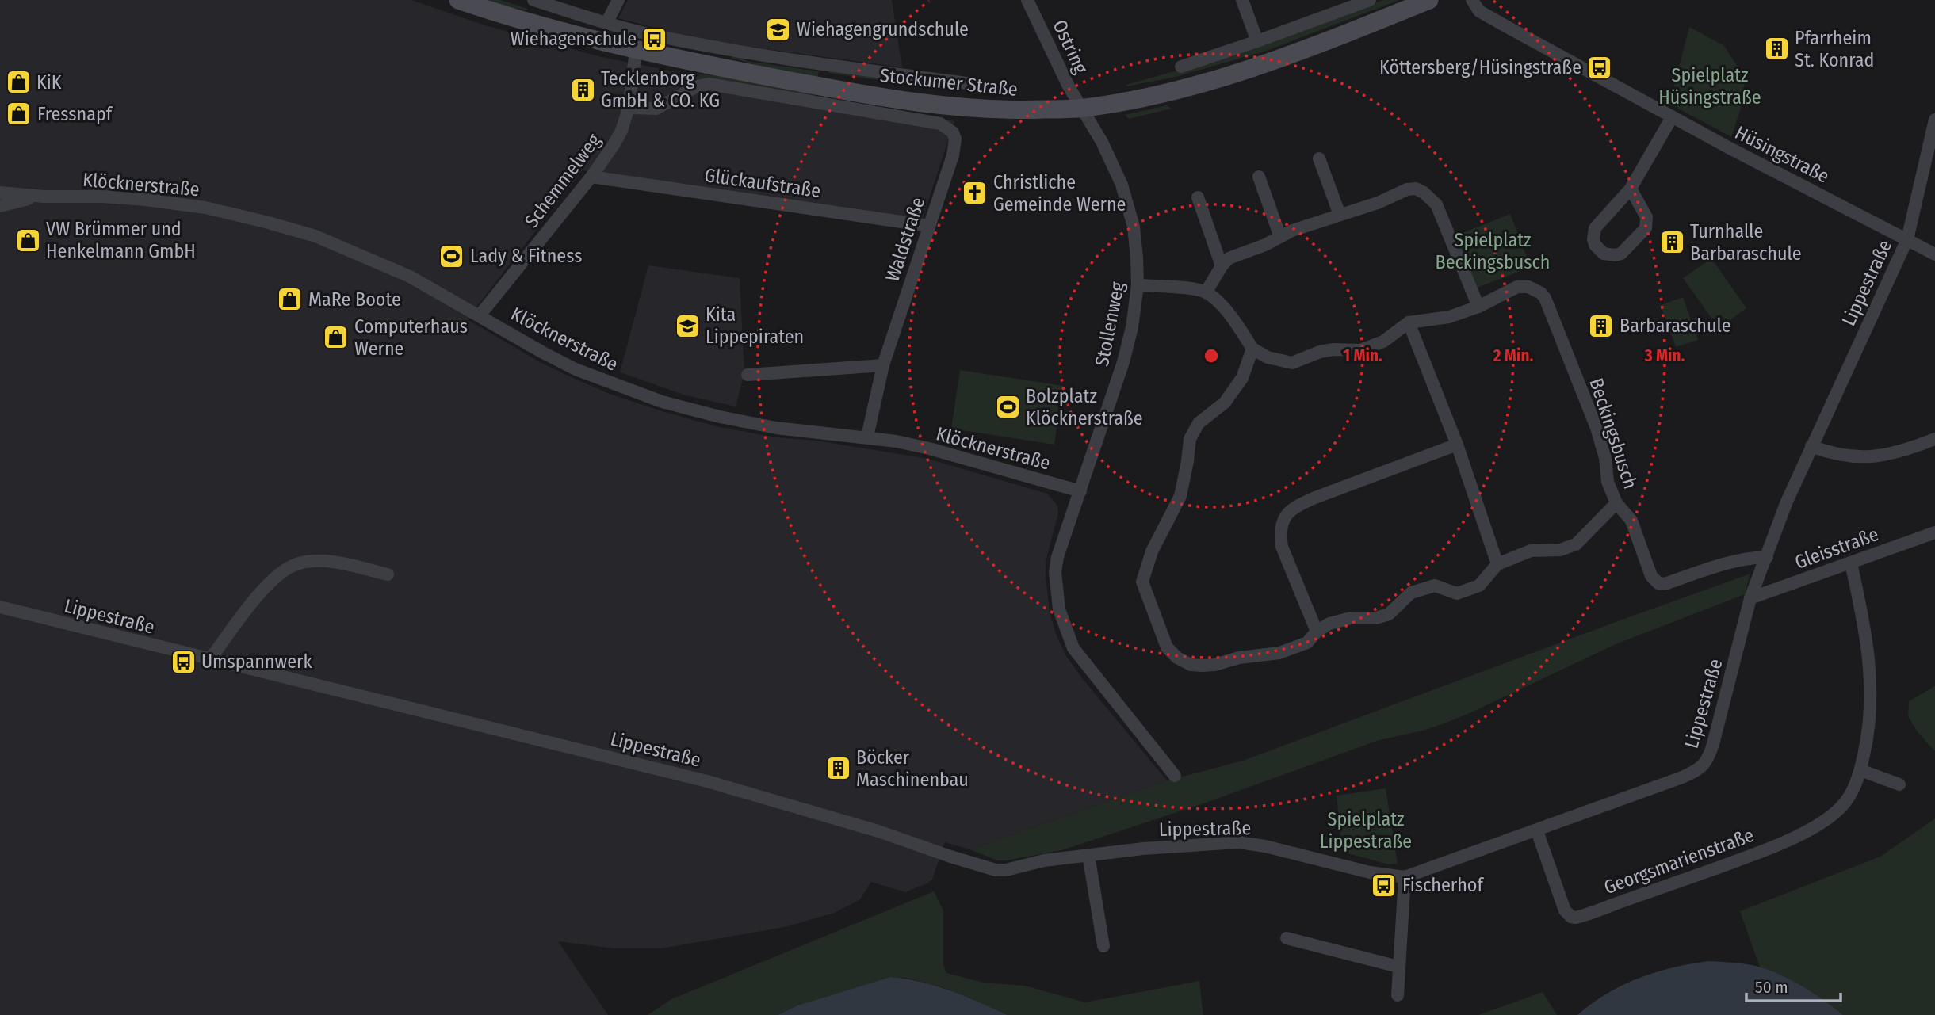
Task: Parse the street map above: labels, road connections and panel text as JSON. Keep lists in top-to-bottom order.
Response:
{
  "streets": {
    "main road": ["Stockumer Straße"],
    "street": [
      "Ostring",
      "Hüsingstraße",
      "Schemmelweg",
      "Glückaufstraße",
      "Klöcknerstraße",
      "Waldstraße",
      "Lippestraße",
      "Stollenweg",
      "Beckingsbusch",
      "Gleisstraße",
      "Georgsmarienstraße"
    ]
  },
  "crossings": [
    ["Ostring", "Stockumer Straße"],
    ["Ostring", "Stollenweg"],
    ["Stockumer Straße", "Schemmelweg"],
    ["Stockumer Straße", "Waldstraße"],
    ["Stockumer Straße", "Stollenweg"],
    ["Hüsingstraße", "Lippestraße"],
    ["Schemmelweg", "Glückaufstraße"],
    ["Schemmelweg", "Klöcknerstraße"],
    ["Glückaufstraße", "Waldstraße"],
    ["Klöcknerstraße", "Waldstraße"],
    ["Klöcknerstraße", "Stollenweg"],
    ["Lippestraße", "Beckingsbusch"],
    ["Lippestraße", "Gleisstraße"],
    ["Lippestraße", "Georgsmarienstraße"],
    ["Gleisstraße", "Georgsmarienstraße"]
  ],
  "parks": ["Spielplatz Hüsingstraße", "Spielplatz Beckingsbusch", "Spielplatz Lippestraße"],
  "places": {
    "school or university": ["Wiehagengrundschule", "Kita Lippepiraten"],
    "bus stop": [
      "Wiehagenschule",
      "Köttersberg/Hüsingstraße",
      "Umspannwerk",
      "Fischerhof"
    ],
    "building": [
      "Pfarrheim St. Konrad",
      "Tecklenborg GmbH & CO. KG",
      "Turnhalle Barbaraschule",
      "Barbaraschule",
      "Böcker Maschinenbau"
    ],
    "shop": [
      "KiK",
      "Fressnapf",
      "VW Brümmer und Henkelmann GmbH",
      "MaRe Boote",
      "Computerhaus Werne"
    ],
    "church": ["Christliche Gemeinde Werne"],
    "sports": ["Lady & Fitness", "Bolzplatz Klöcknerstraße"]
  },
  "scale_bar": "50 m",
  "rings": ["1 Min.", "2 Min.", "3 Min."]
}
